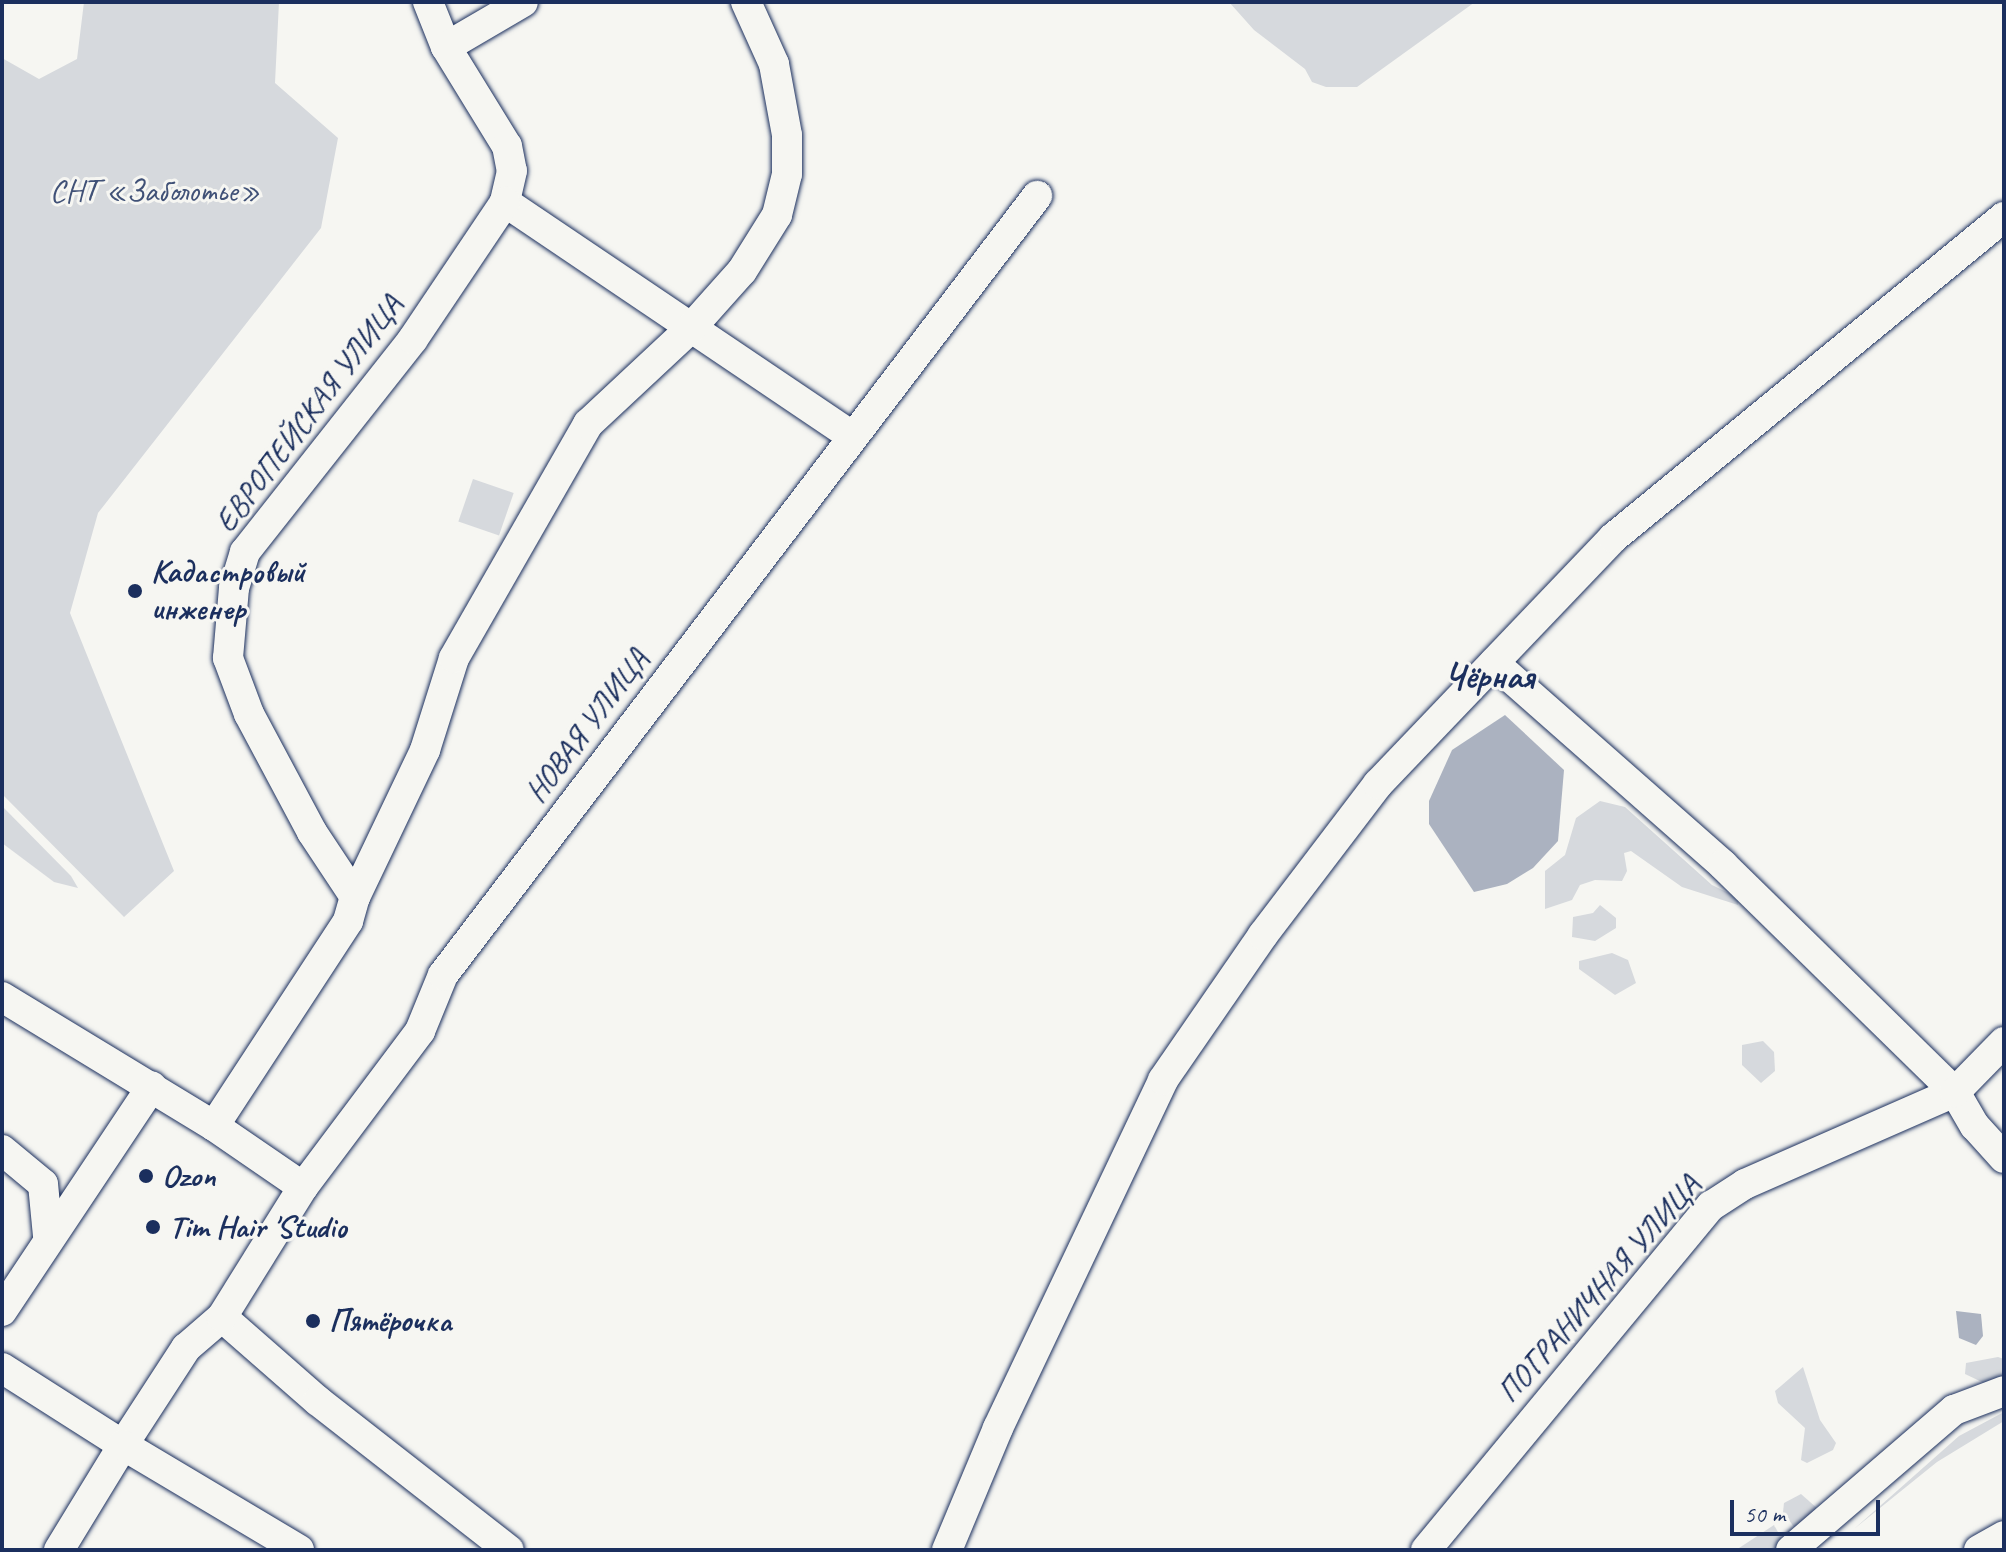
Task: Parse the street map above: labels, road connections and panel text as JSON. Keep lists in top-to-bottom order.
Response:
{
  "streets": {
    "street": ["ЕВРОПЕЙСКАЯ УЛИЦА", "НОВАЯ УЛИЦА", "ПОГРАНИЧНАЯ УЛИЦА"]
  },
  "districts": ["Чёрная"],
  "parks": ["СНТ «Заболотье»"],
  "places": [
    "Кадастровый инженер",
    "Ozon",
    "Tim Hair 'Studio",
    "Пятёрочка"
  ],
  "scale_bar": "50 m"
}
